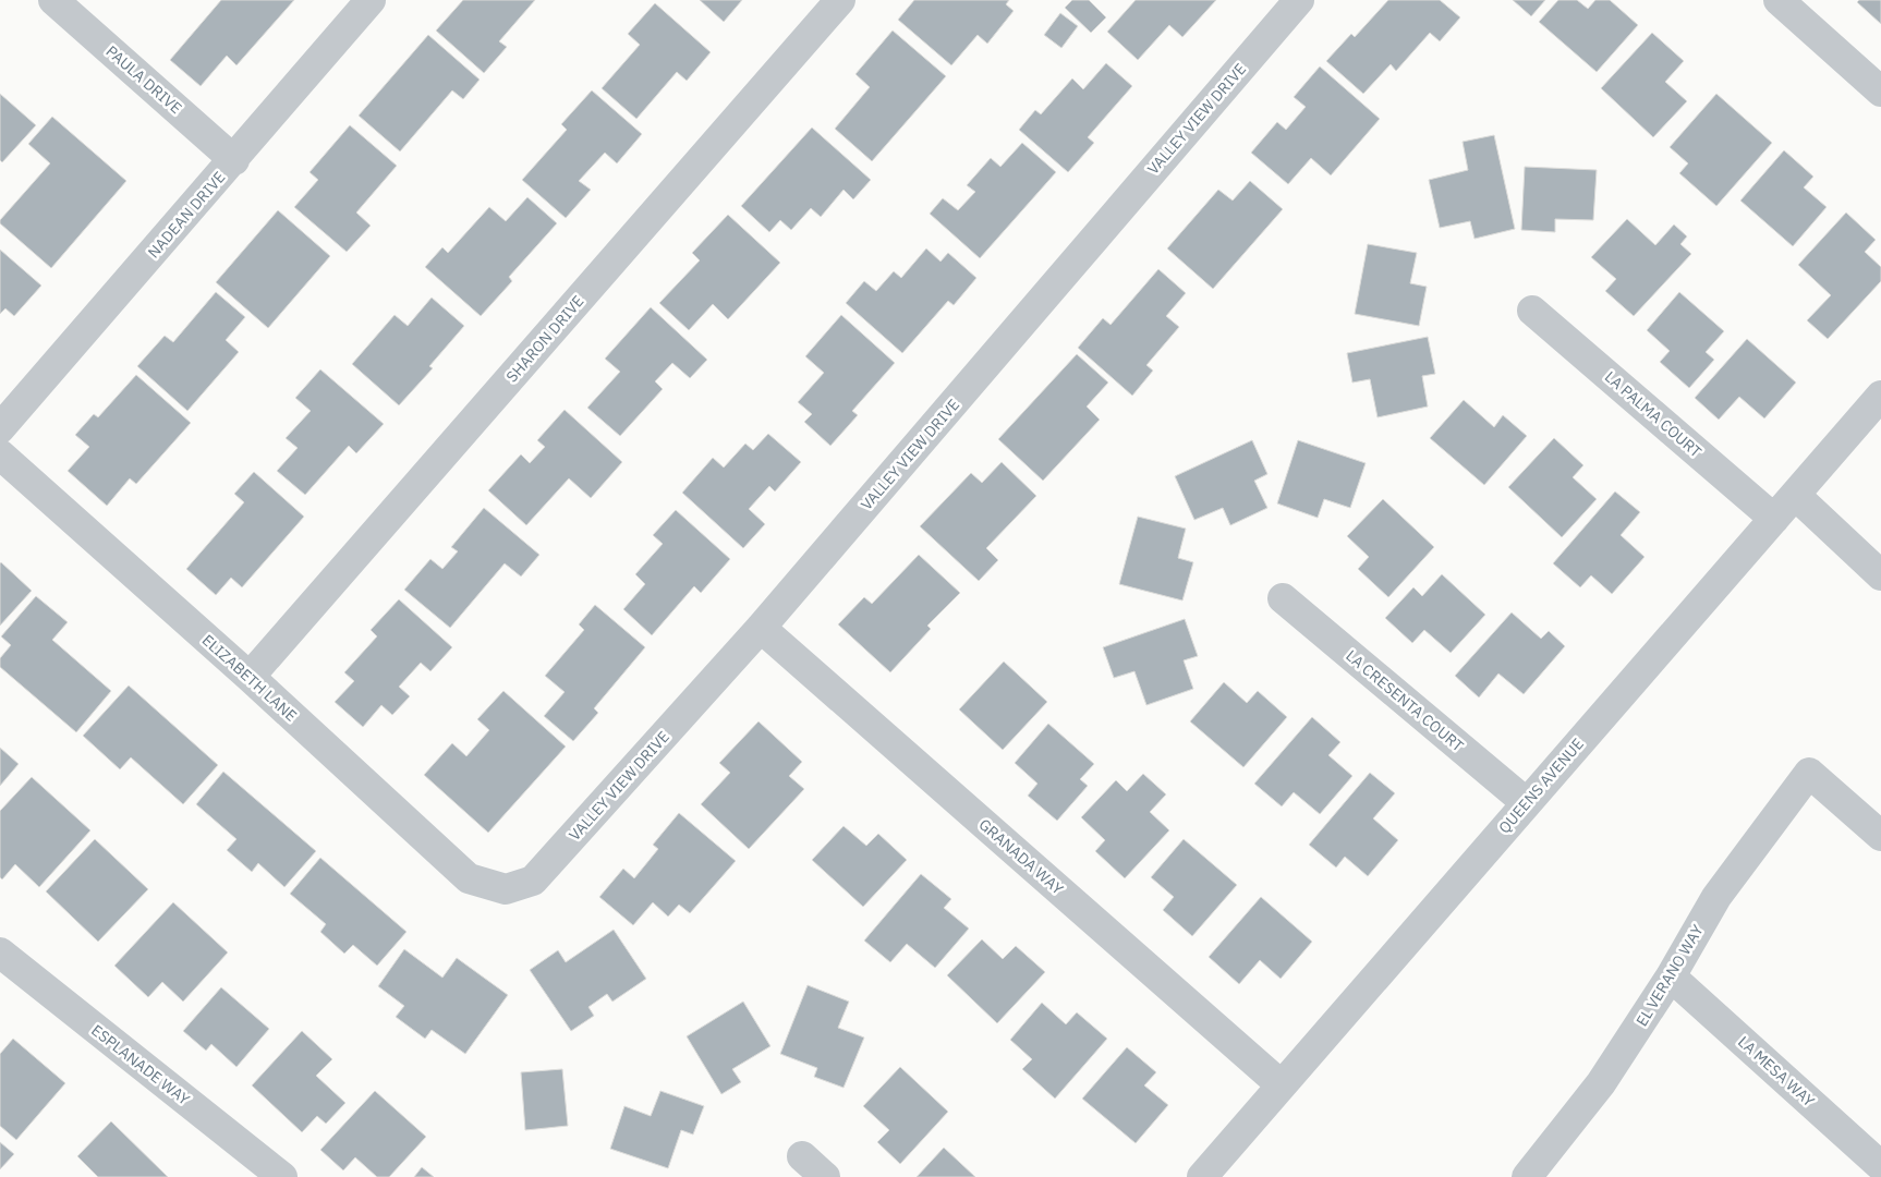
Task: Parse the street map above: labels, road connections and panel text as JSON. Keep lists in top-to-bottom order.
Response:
{
  "streets": {
    "street": [
      "PAULA DRIVE",
      "VALLEY VIEW DRIVE",
      "NADEAN DRIVE",
      "SHARON DRIVE",
      "LA PALMA COURT",
      "ELIZABETH LANE",
      "LA CRESENTA COURT",
      "QUEENS AVENUE",
      "GRANADA WAY",
      "EL VERANO WAY",
      "ESPLANADE WAY",
      "LA MESA WAY"
    ]
  },
  "crossings": [
    ["PAULA DRIVE", "NADEAN DRIVE"],
    ["VALLEY VIEW DRIVE", "ELIZABETH LANE"],
    ["VALLEY VIEW DRIVE", "GRANADA WAY"],
    ["SHARON DRIVE", "ELIZABETH LANE"],
    ["LA PALMA COURT", "QUEENS AVENUE"],
    ["LA CRESENTA COURT", "QUEENS AVENUE"],
    ["QUEENS AVENUE", "GRANADA WAY"],
    ["EL VERANO WAY", "LA MESA WAY"]
  ]
}
